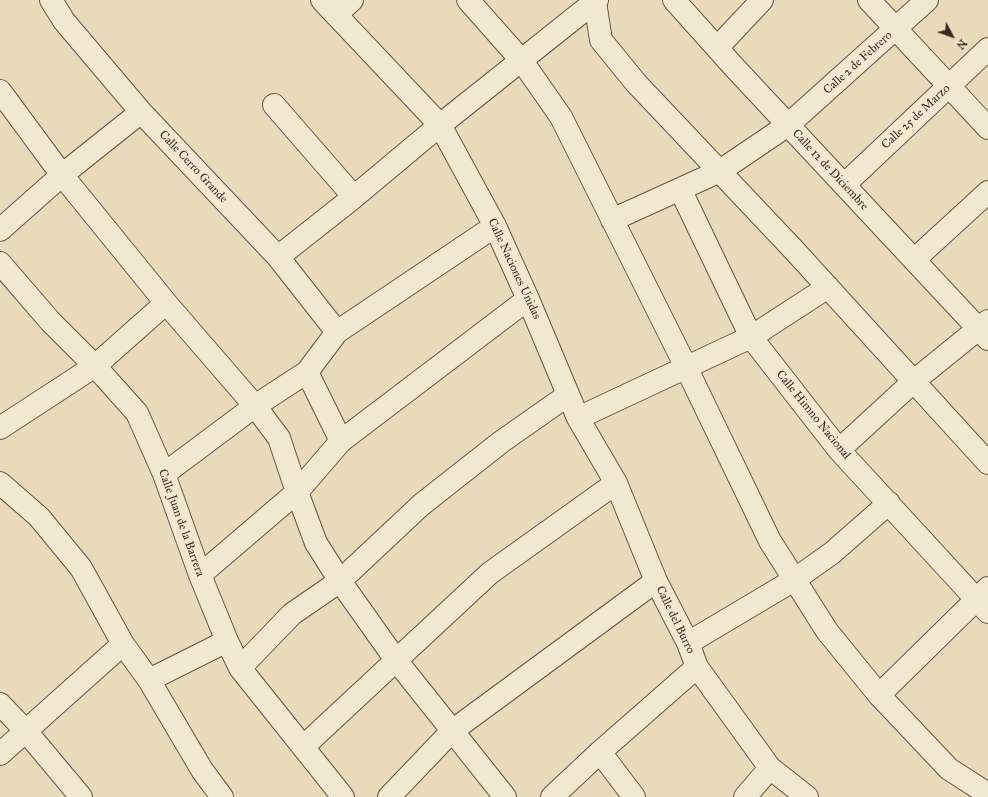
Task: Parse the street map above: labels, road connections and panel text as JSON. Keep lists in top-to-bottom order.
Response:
{
  "streets": {
    "street": [
      "Calle 2 de Febrero",
      "Calle 25 de Marzo",
      "Calle Cerro Grande",
      "Calle 12 de Diciembre",
      "Calle Naciones Unidas",
      "Calle Himno Nacional",
      "Calle Juan de la Barrera",
      "Calle del Burro"
    ]
  },
  "crossings": [
    ["Calle 2 de Febrero", "Calle 12 de Diciembre"],
    ["Calle 2 de Febrero", "Calle Himno Nacional"],
    ["Calle 25 de Marzo", "Calle 12 de Diciembre"],
    ["Calle Naciones Unidas", "Calle del Burro"]
  ],
  "north": "bottom right"
}
